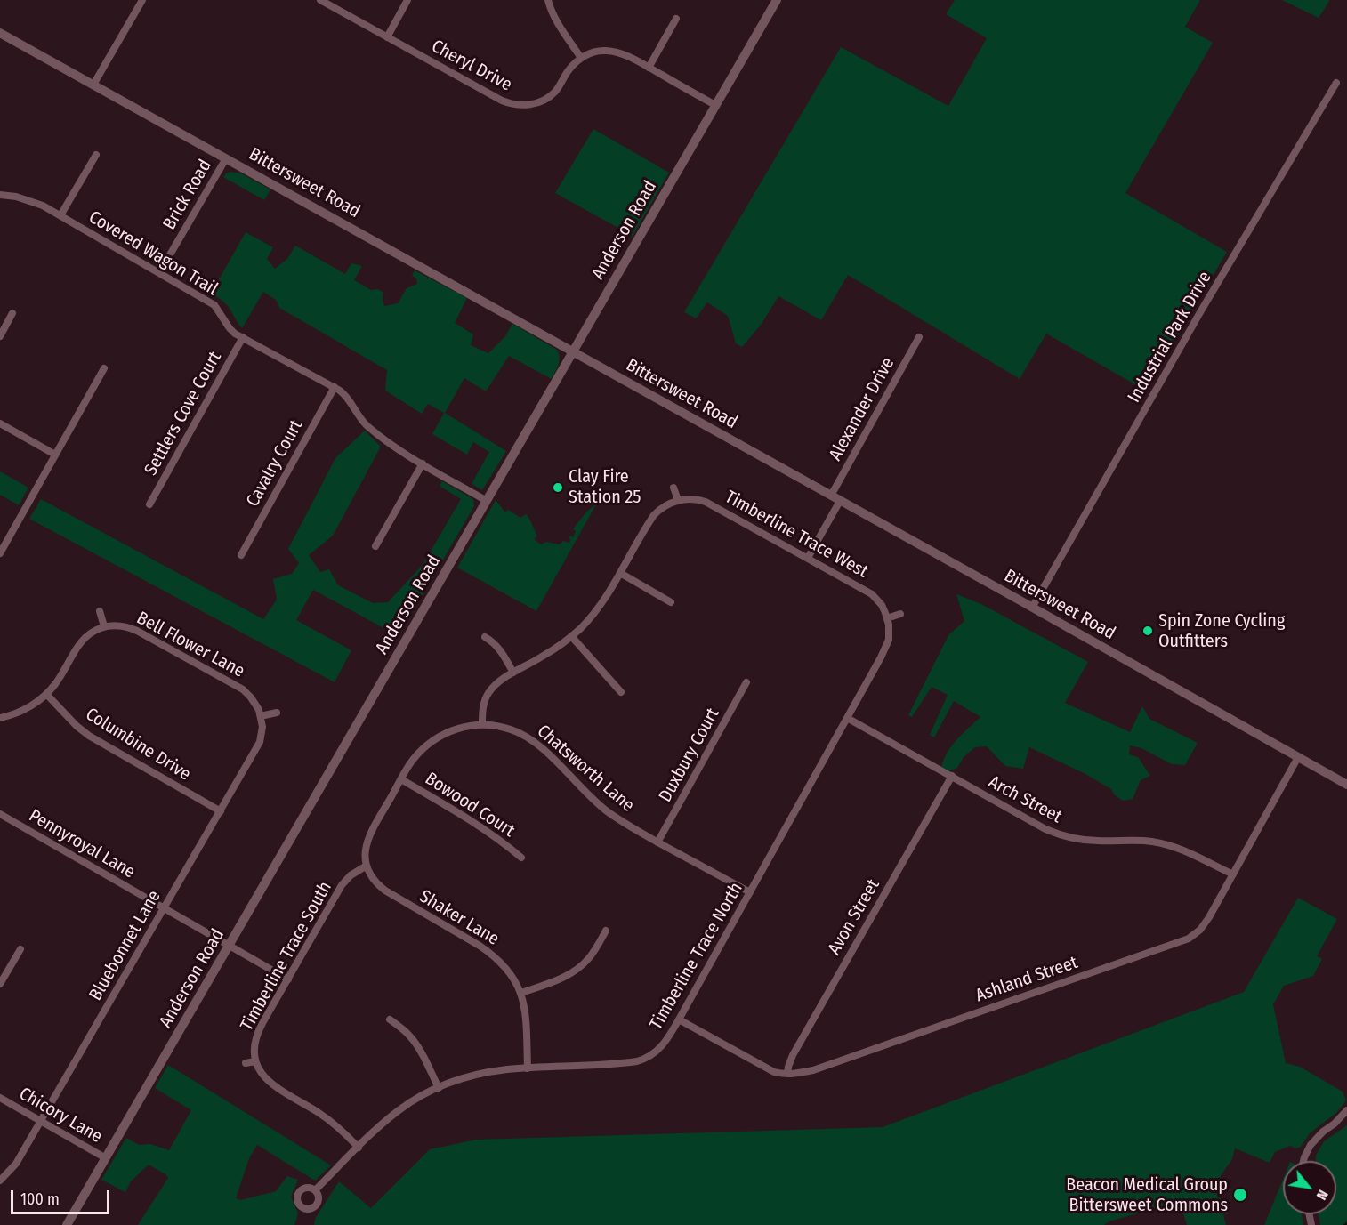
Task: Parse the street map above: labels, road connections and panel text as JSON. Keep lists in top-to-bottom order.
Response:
{
  "streets": {
    "street": [
      "Cheryl Drive",
      "Bittersweet Road",
      "Brick Road",
      "Anderson Road",
      "Covered Wagon Trail",
      "Industrial Park Drive",
      "Alexander Drive",
      "Settlers Cove Court",
      "Cavalry Court",
      "Timberline Trace West",
      "Bell Flower Lane",
      "Columbine Drive",
      "Duxbury Court",
      "Chatsworth Lane",
      "Arch Street",
      "Bowood Court",
      "Pennyroyal Lane",
      "Avon Street",
      "Shaker Lane",
      "Bluebonnet Lane",
      "Timberline Trace South",
      "Timberline Trace North",
      "Ashland Street",
      "Chicory Lane"
    ]
  },
  "crossings": [
    ["Bittersweet Road", "Brick Road"],
    ["Bittersweet Road", "Anderson Road"],
    ["Bittersweet Road", "Industrial Park Drive"],
    ["Bittersweet Road", "Alexander Drive"],
    ["Bittersweet Road", "Ashland Street"],
    ["Brick Road", "Covered Wagon Trail"],
    ["Anderson Road", "Covered Wagon Trail"],
    ["Anderson Road", "Pennyroyal Lane"],
    ["Anderson Road", "Chicory Lane"],
    ["Covered Wagon Trail", "Settlers Cove Court"],
    ["Covered Wagon Trail", "Cavalry Court"],
    ["Alexander Drive", "Timberline Trace West"],
    ["Timberline Trace West", "Timberline Trace North"],
    ["Bell Flower Lane", "Bluebonnet Lane"],
    ["Columbine Drive", "Bluebonnet Lane"],
    ["Duxbury Court", "Chatsworth Lane"],
    ["Chatsworth Lane", "Timberline Trace North"],
    ["Arch Street", "Avon Street"],
    ["Arch Street", "Timberline Trace North"],
    ["Arch Street", "Ashland Street"],
    ["Pennyroyal Lane", "Bluebonnet Lane"],
    ["Pennyroyal Lane", "Timberline Trace South"],
    ["Avon Street", "Ashland Street"],
    ["Shaker Lane", "Timberline Trace South"],
    ["Shaker Lane", "Timberline Trace North"],
    ["Bluebonnet Lane", "Chicory Lane"],
    ["Timberline Trace North", "Ashland Street"]
  ],
  "places": ["Clay Fire Station 25", "Spin Zone Cycling Outfitters", "Beacon Medical Group Bittersweet Commons"],
  "scale_bar": "100 m",
  "north": "bottom right"
}
